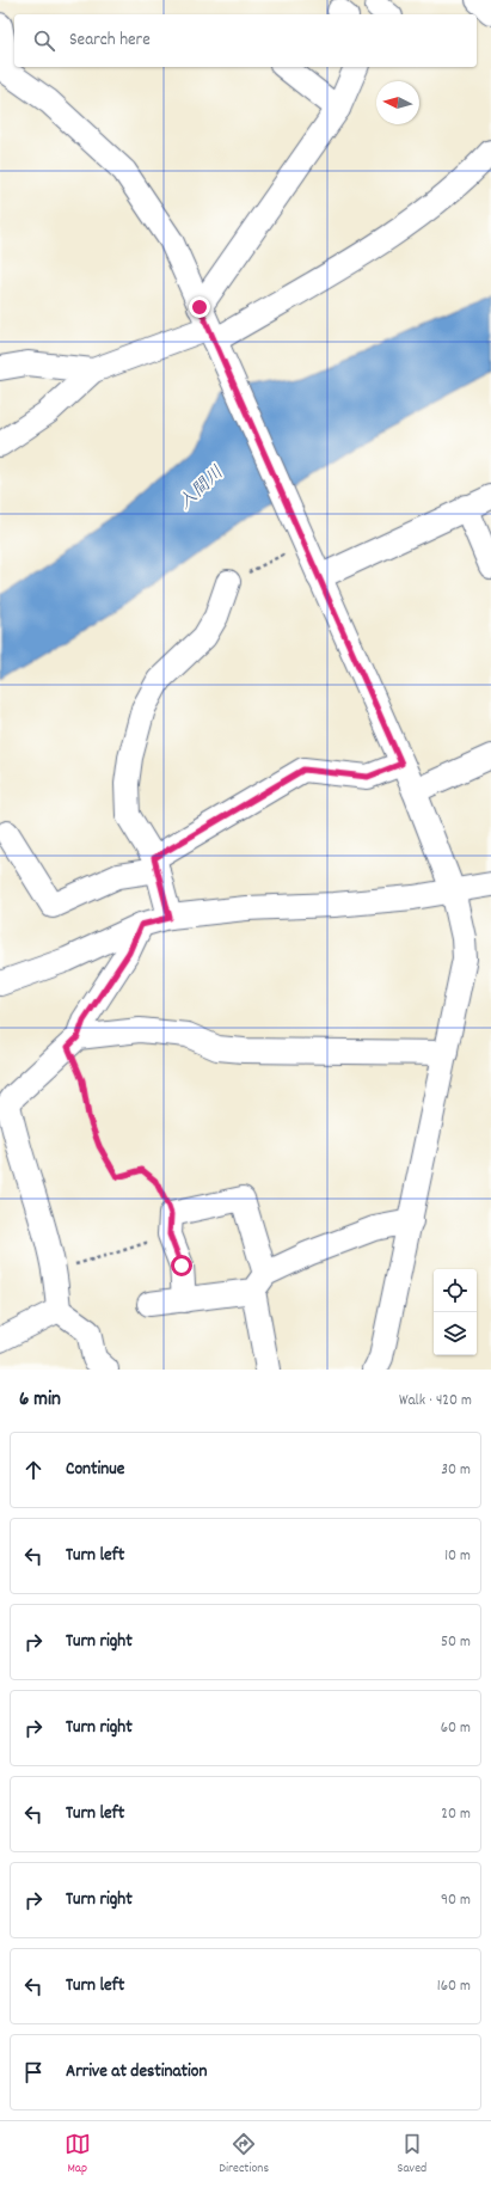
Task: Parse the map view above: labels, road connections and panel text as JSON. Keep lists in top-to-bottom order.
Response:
{
  "water": ["入間川"],
  "north": "left",
  "page": {
    "search": "Search here",
    "heading": ["6 min", "Walk · 420 m"],
    "list": [
      ["Continue", "30 m"],
      ["Turn left", "10 m"],
      ["Turn right", "50 m"],
      ["Turn right", "60 m"],
      ["Turn left", "20 m"],
      ["Turn right", "90 m"],
      ["Turn left", "160 m"],
      "Arrive at destination"
    ],
    "nav": ["Map", "Directions", "Saved"]
  }
}
